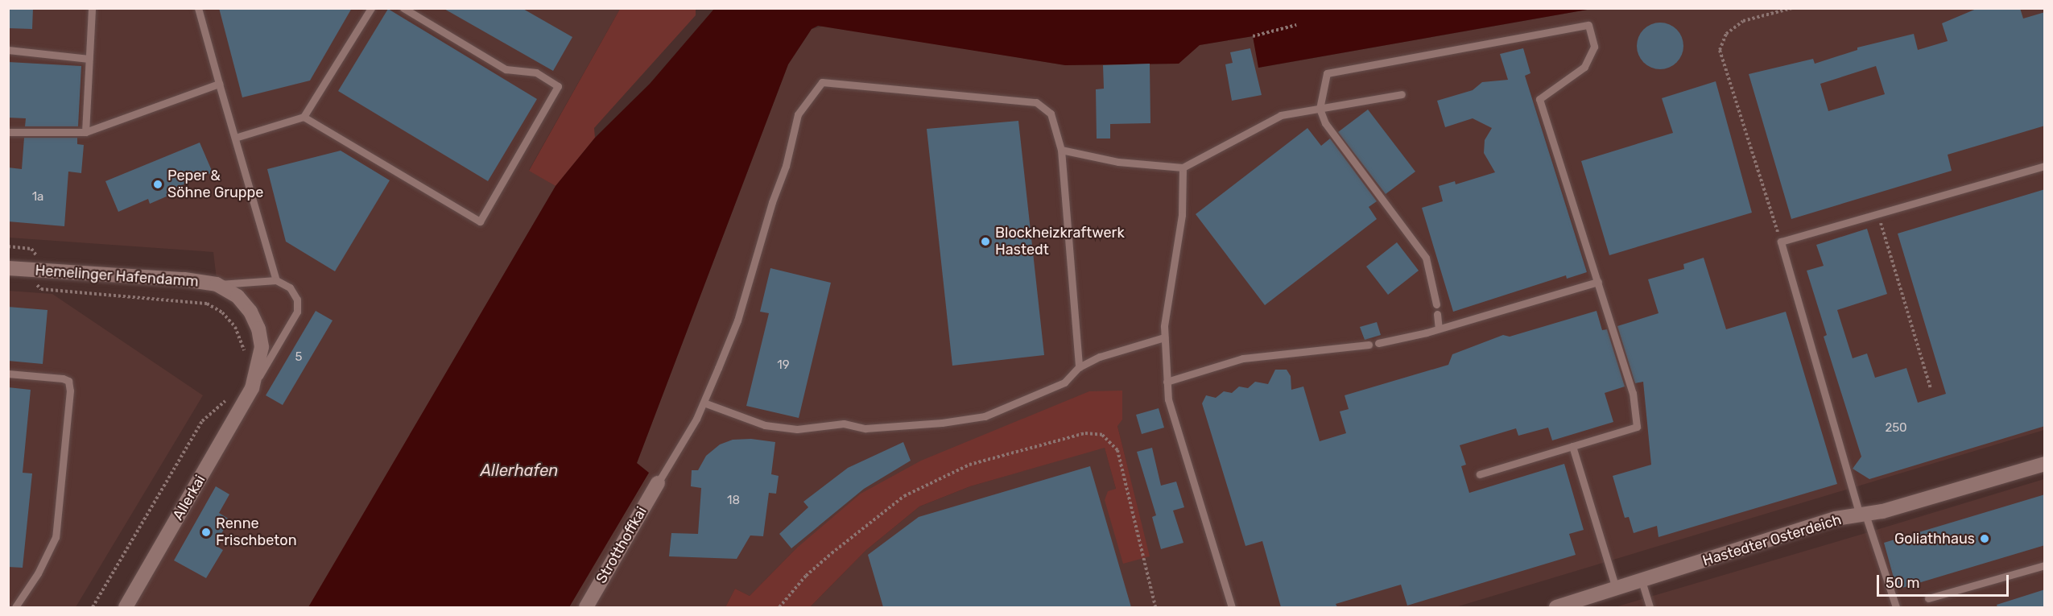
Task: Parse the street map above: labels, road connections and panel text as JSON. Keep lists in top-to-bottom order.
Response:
{
  "streets": {
    "street": [
      "Hemelinger Hafendamm",
      "Allerkai",
      "Hastedter Osterdeich",
      "Strotthoffkai"
    ]
  },
  "crossings": [
    ["Hemelinger Hafendamm", "Allerkai"]
  ],
  "water": ["Allerhafen"],
  "places": [
    "Peper & Söhne Gruppe",
    "Blockheizkraftwerk Hastedt",
    "Renne Frischbeton",
    "Goliathhaus"
  ],
  "house_numbers": [
    "1a",
    "5",
    "19",
    "250",
    "18"
  ],
  "scale_bar": "50 m"
}
